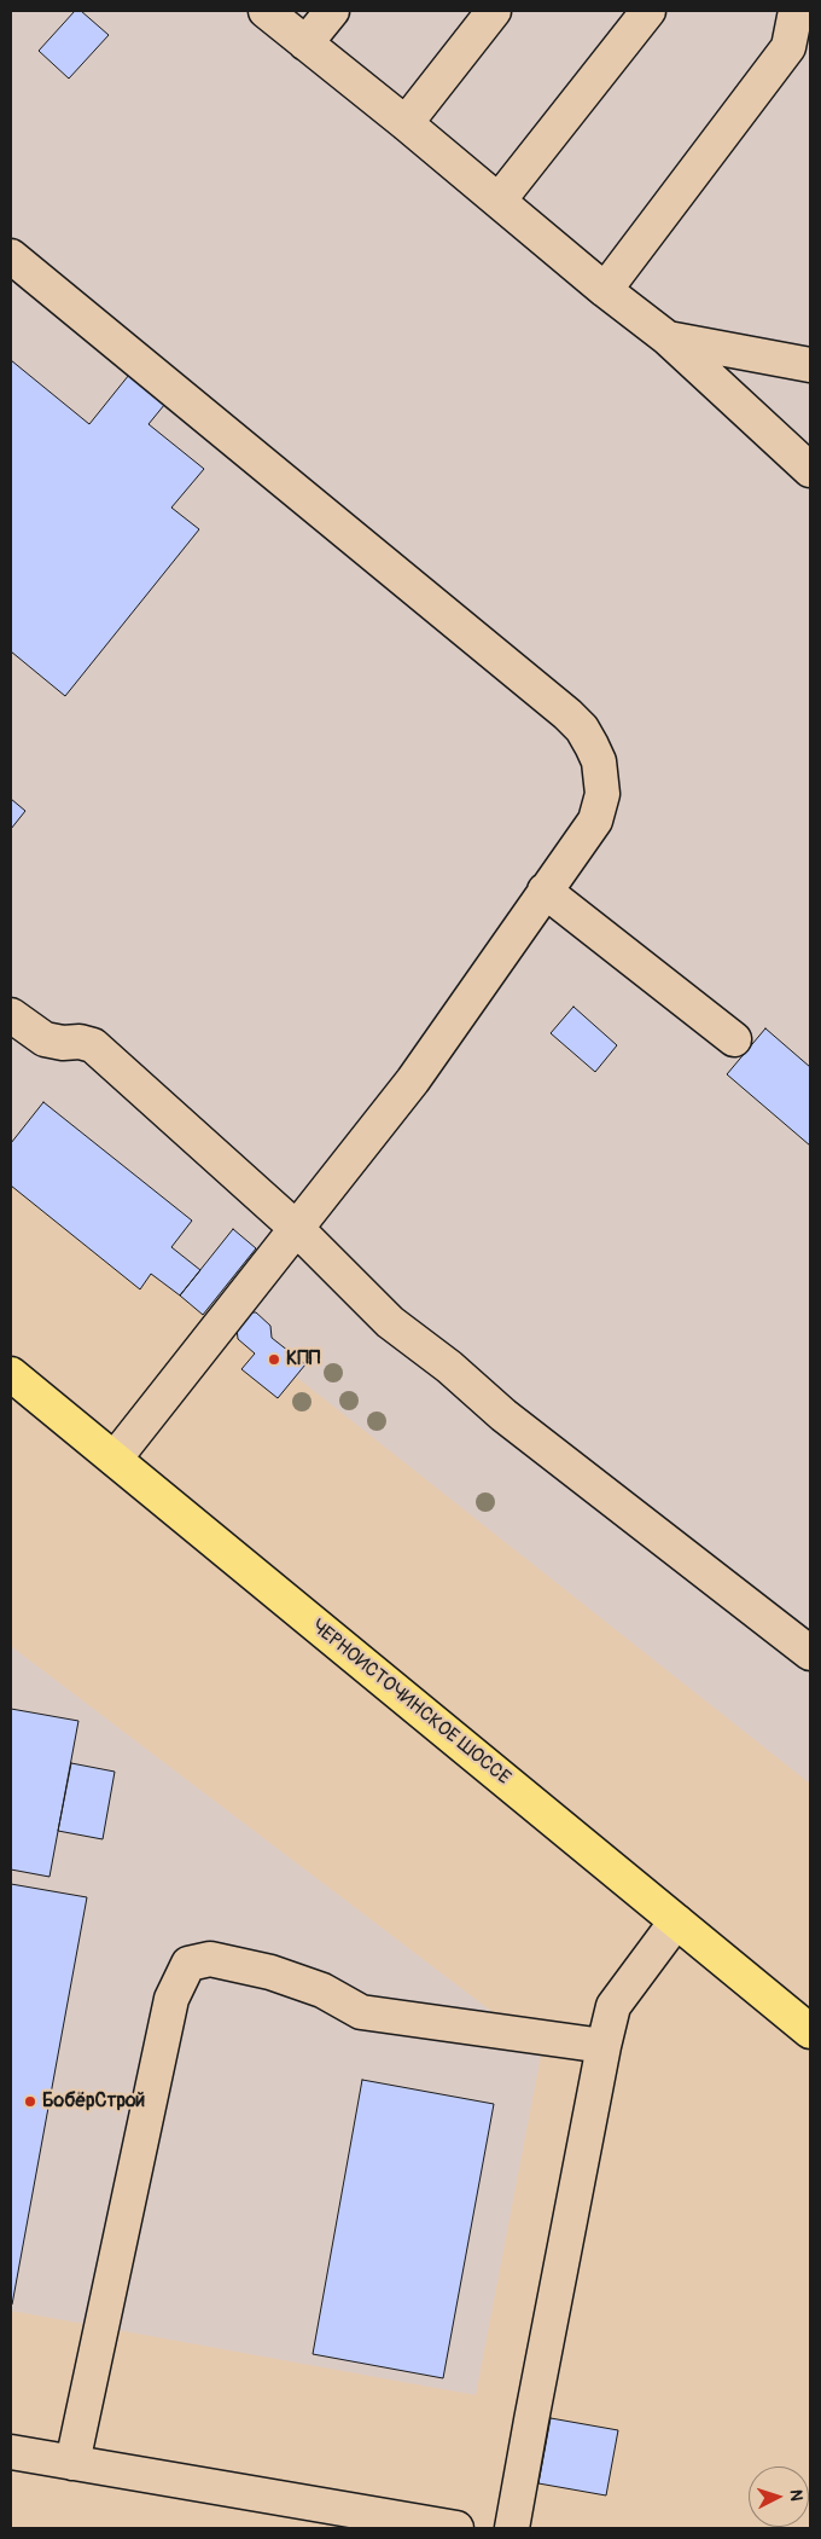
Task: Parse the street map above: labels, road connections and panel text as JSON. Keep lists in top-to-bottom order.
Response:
{
  "streets": {
    "main road": ["ЧЕРНОИСТОЧИНСКОЕ ШОССЕ"]
  },
  "places": ["КПП", "БобёрСтрой"],
  "north": "right"
}
